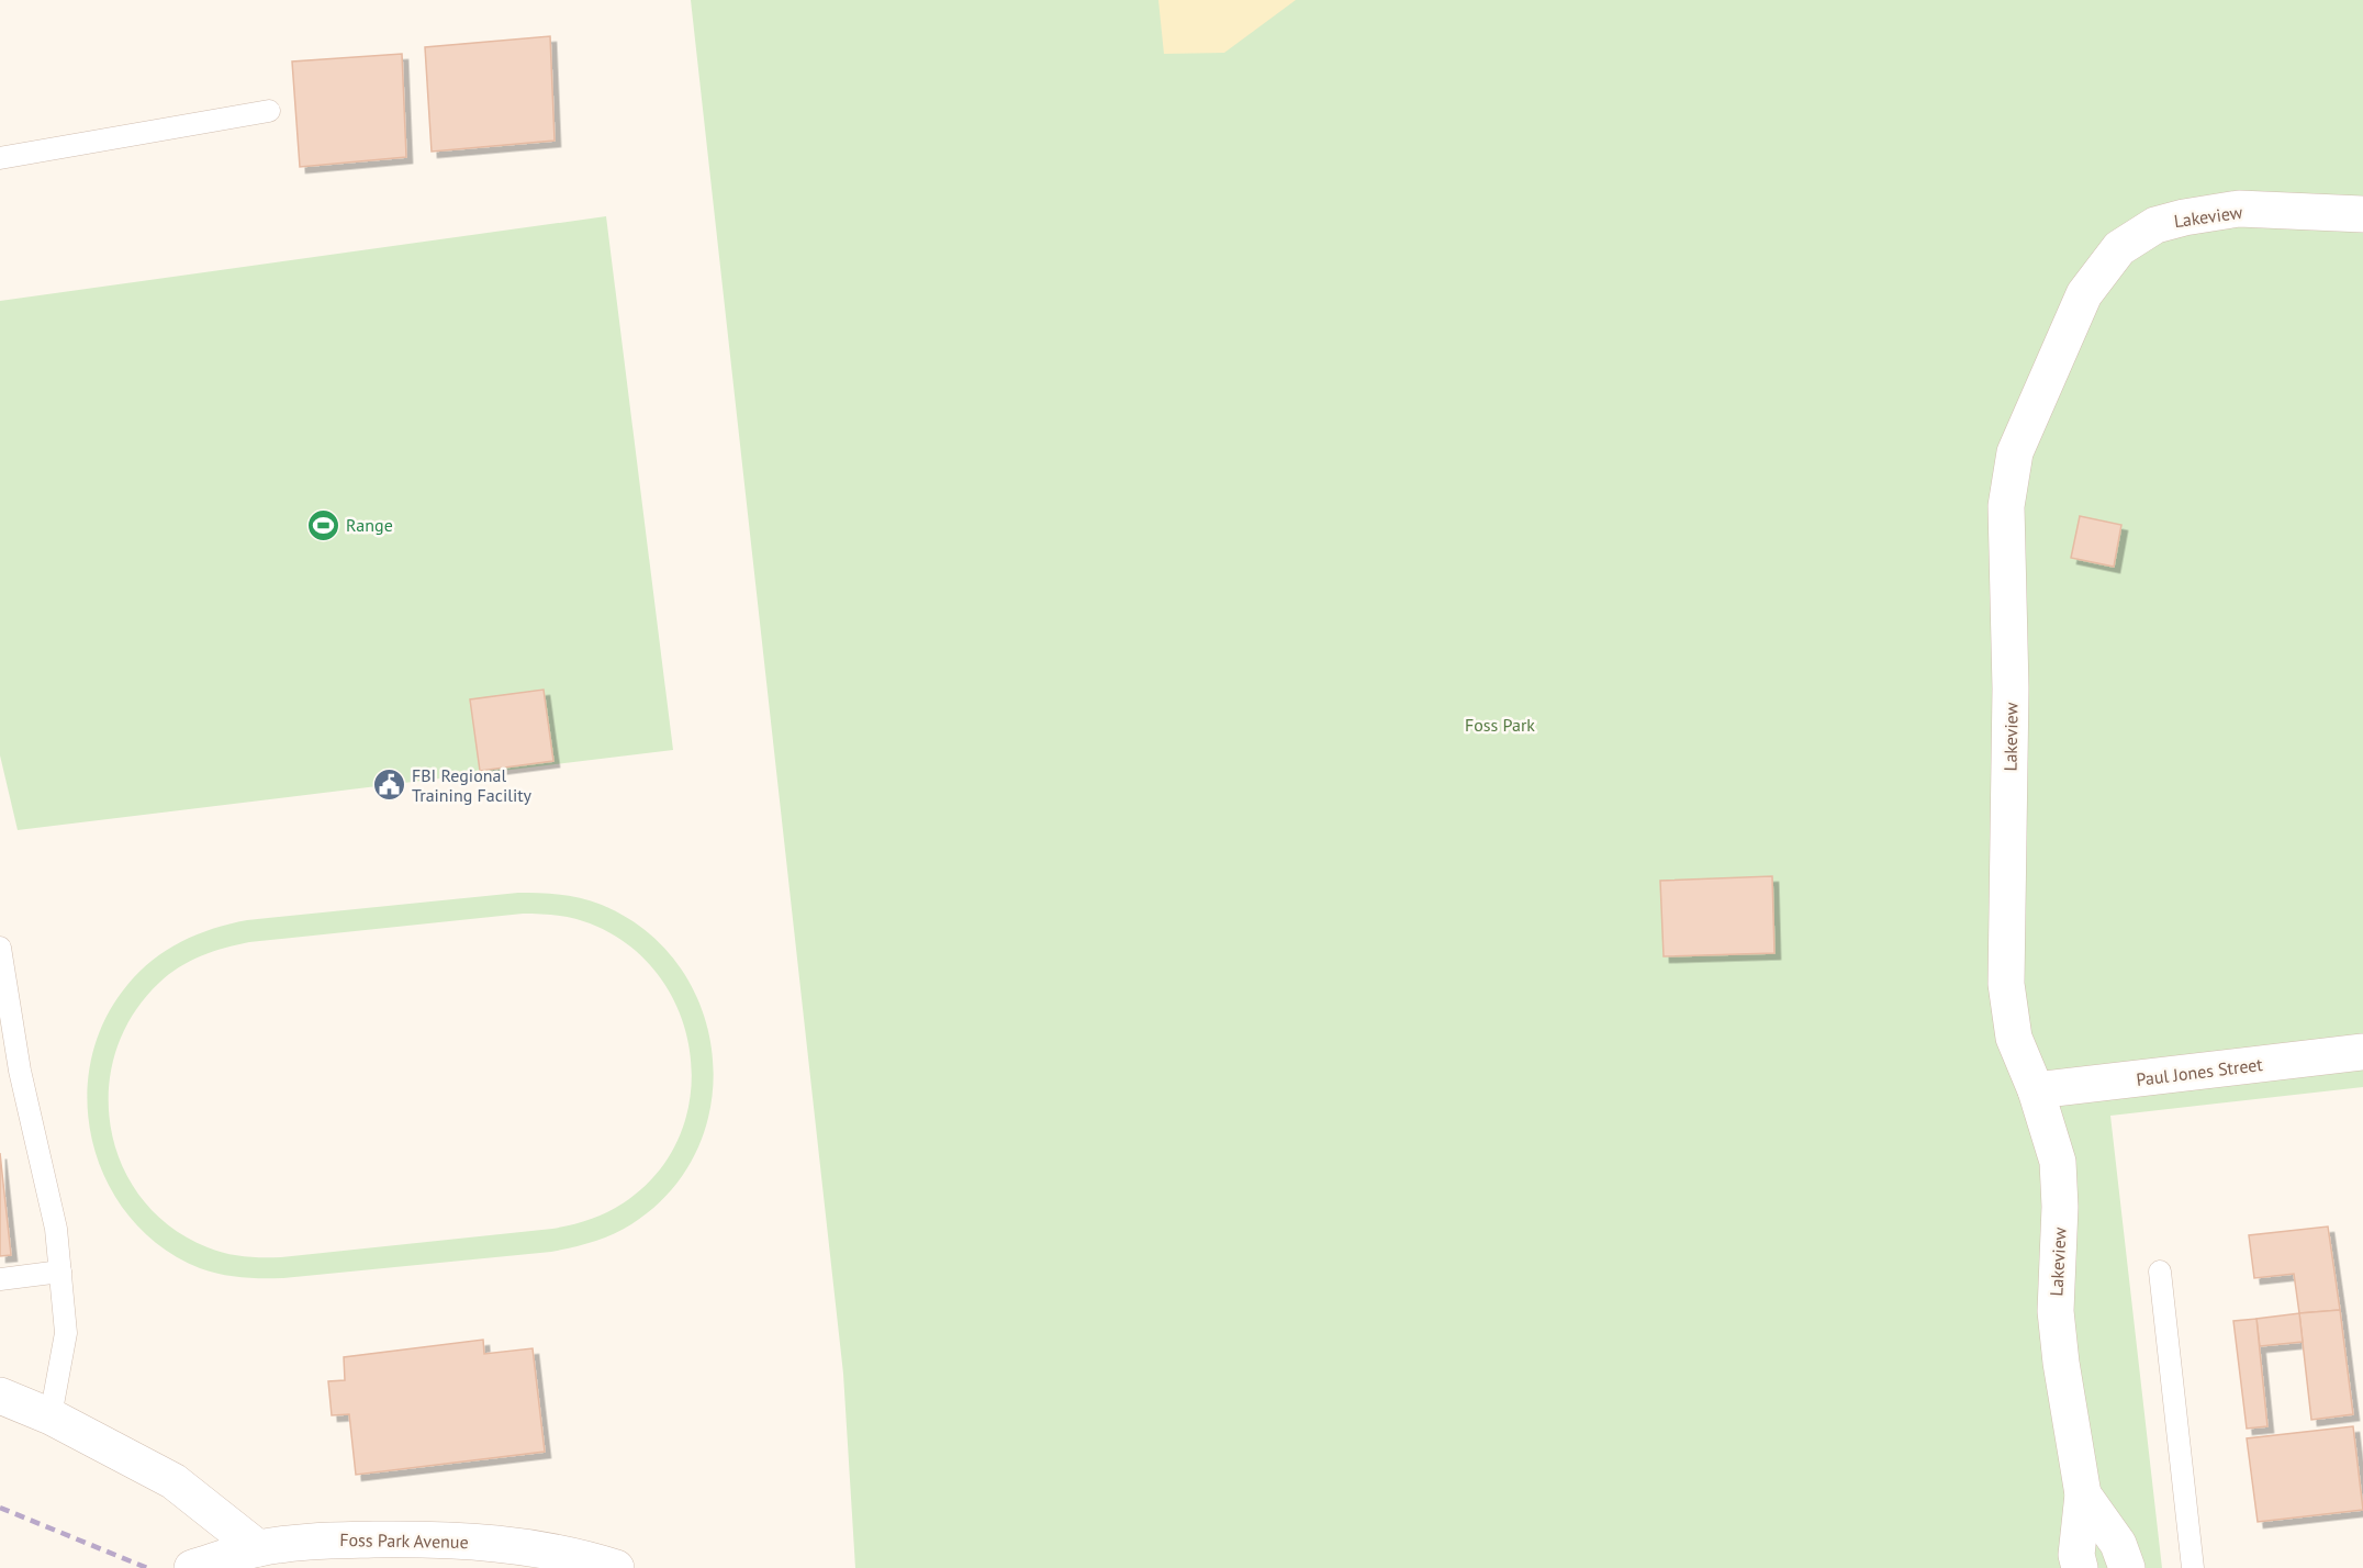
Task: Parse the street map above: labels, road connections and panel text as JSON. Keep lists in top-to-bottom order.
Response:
{
  "streets": {
    "street": ["Lakeview", "Paul Jones Street", "Foss Park Avenue"]
  },
  "crossings": [
    ["Lakeview", "Paul Jones Street"]
  ],
  "parks": ["Foss Park"],
  "places": {
    "sports": ["Range"],
    "public building": ["FBI Regional Training Facility"]
  }
}
